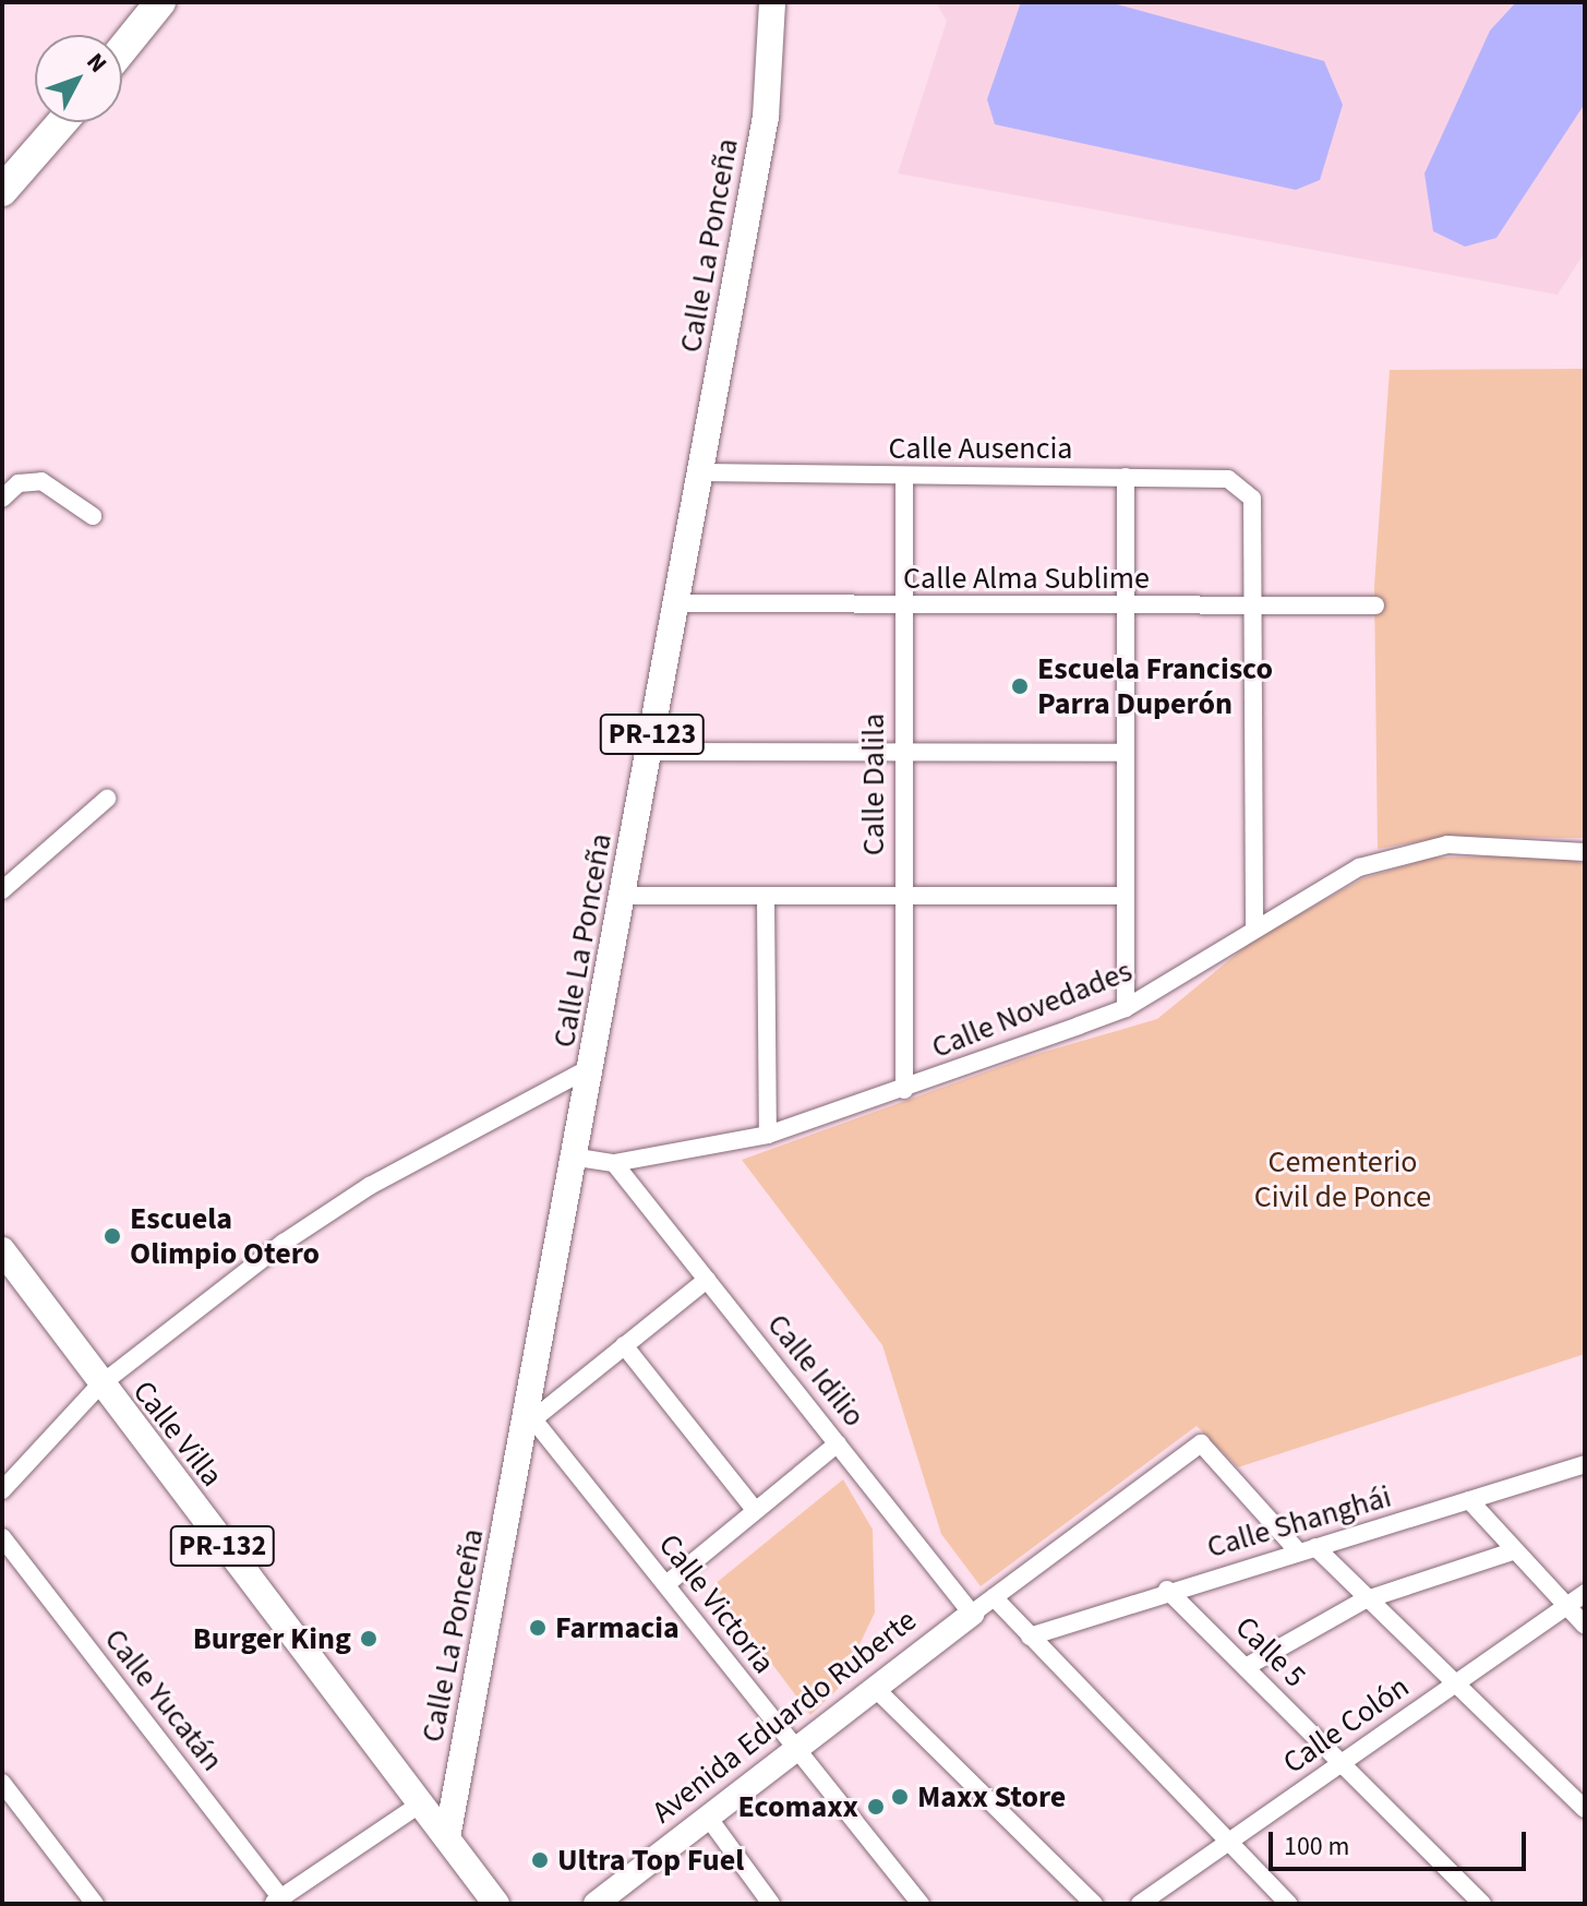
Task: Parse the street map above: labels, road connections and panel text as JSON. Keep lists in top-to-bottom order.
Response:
{
  "streets": {
    "main road": [
      "Calle La Ponceña",
      "PR-123",
      "Calle Villa",
      "PR-132"
    ],
    "street": [
      "Calle Ausencia",
      "Calle Alma Sublime",
      "Calle Dalila",
      "Calle Novedades",
      "Calle Idilio",
      "Calle Shanghái",
      "Calle Victoria",
      "Calle 5",
      "Calle Yucatán",
      "Avenida Eduardo Ruberte",
      "Calle Colón"
    ]
  },
  "crossings": [
    ["Calle La Ponceña", "Calle Ausencia"],
    ["Calle La Ponceña", "Calle Alma Sublime"],
    ["Calle La Ponceña", "Calle Novedades"],
    ["Calle La Ponceña", "Calle Villa"],
    ["Calle La Ponceña", "Calle Victoria"],
    ["Calle Ausencia", "Calle Alma Sublime"],
    ["Calle Ausencia", "Calle Dalila"],
    ["Calle Alma Sublime", "Calle Dalila"],
    ["Calle Dalila", "Calle Novedades"],
    ["Calle Novedades", "Calle Idilio"],
    ["Calle Idilio", "Avenida Eduardo Ruberte"],
    ["Calle Shanghái", "Calle 5"],
    ["Calle Victoria", "Avenida Eduardo Ruberte"],
    ["Calle 5", "Calle Colón"]
  ],
  "parks": ["Cementerio Civil de Ponce"],
  "places": [
    "Escuela Francisco Parra Duperón",
    "Escuela Olimpio Otero",
    "Farmacia",
    "Burger King",
    "Maxx Store",
    "Ecomaxx",
    "Ultra Top Fuel"
  ],
  "scale_bar": "100 m",
  "north": "top right"
}
